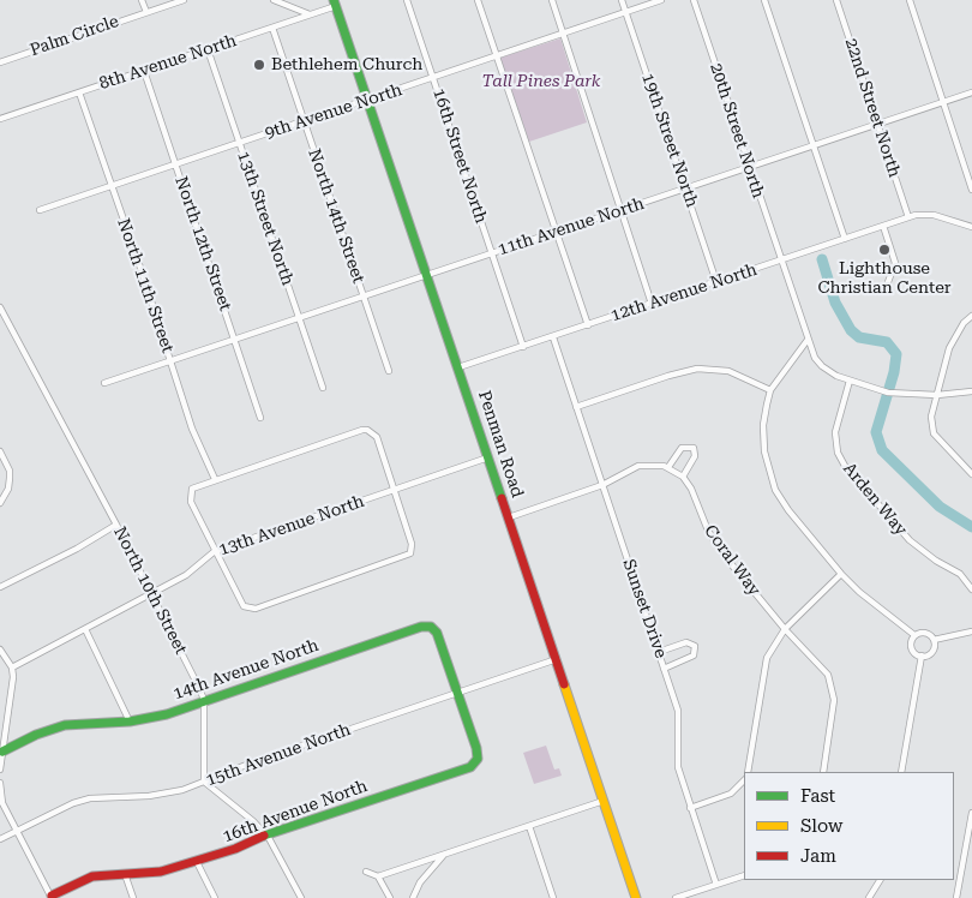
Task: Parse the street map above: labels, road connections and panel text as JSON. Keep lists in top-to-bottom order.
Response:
{
  "streets": {
    "street": [
      "Palm Circle",
      "8th Avenue North",
      "22nd Street North",
      "9th Avenue North",
      "20th Street North",
      "19th Street North",
      "16th Street North",
      "North 14th Street",
      "13th Street North",
      "11th Avenue North",
      "North 12th Street",
      "North 11th Street",
      "12th Avenue North",
      "Penman Road",
      "Arden Way",
      "13th Avenue North",
      "Coral Way",
      "North 10th Street",
      "Sunset Drive",
      "14th Avenue North",
      "15th Avenue North",
      "16th Avenue North"
    ]
  },
  "crossings": [
    ["8th Avenue North", "North 14th Street"],
    ["8th Avenue North", "13th Street North"],
    ["8th Avenue North", "North 12th Street"],
    ["8th Avenue North", "North 11th Street"],
    ["8th Avenue North", "Penman Road"],
    ["22nd Street North", "11th Avenue North"],
    ["22nd Street North", "12th Avenue North"],
    ["9th Avenue North", "19th Street North"],
    ["9th Avenue North", "16th Street North"],
    ["9th Avenue North", "North 14th Street"],
    ["9th Avenue North", "13th Street North"],
    ["9th Avenue North", "North 12th Street"],
    ["9th Avenue North", "North 11th Street"],
    ["9th Avenue North", "Penman Road"],
    ["20th Street North", "11th Avenue North"],
    ["20th Street North", "12th Avenue North"],
    ["20th Street North", "Arden Way"],
    ["19th Street North", "11th Avenue North"],
    ["19th Street North", "12th Avenue North"],
    ["16th Street North", "11th Avenue North"],
    ["16th Street North", "12th Avenue North"],
    ["North 14th Street", "11th Avenue North"],
    ["13th Street North", "11th Avenue North"],
    ["11th Avenue North", "North 12th Street"],
    ["11th Avenue North", "North 11th Street"],
    ["11th Avenue North", "Penman Road"],
    ["12th Avenue North", "Penman Road"],
    ["12th Avenue North", "Sunset Drive"],
    ["Penman Road", "13th Avenue North"],
    ["Penman Road", "15th Avenue North"],
    ["13th Avenue North", "North 10th Street"],
    ["North 10th Street", "14th Avenue North"],
    ["North 10th Street", "15th Avenue North"],
    ["14th Avenue North", "15th Avenue North"],
    ["14th Avenue North", "16th Avenue North"],
    ["15th Avenue North", "16th Avenue North"]
  ],
  "parks": ["Tall Pines Park"],
  "places": ["Bethlehem Church", "Lighthouse Christian Center"],
  "legend": ["Fast", "Slow", "Jam"]
}
